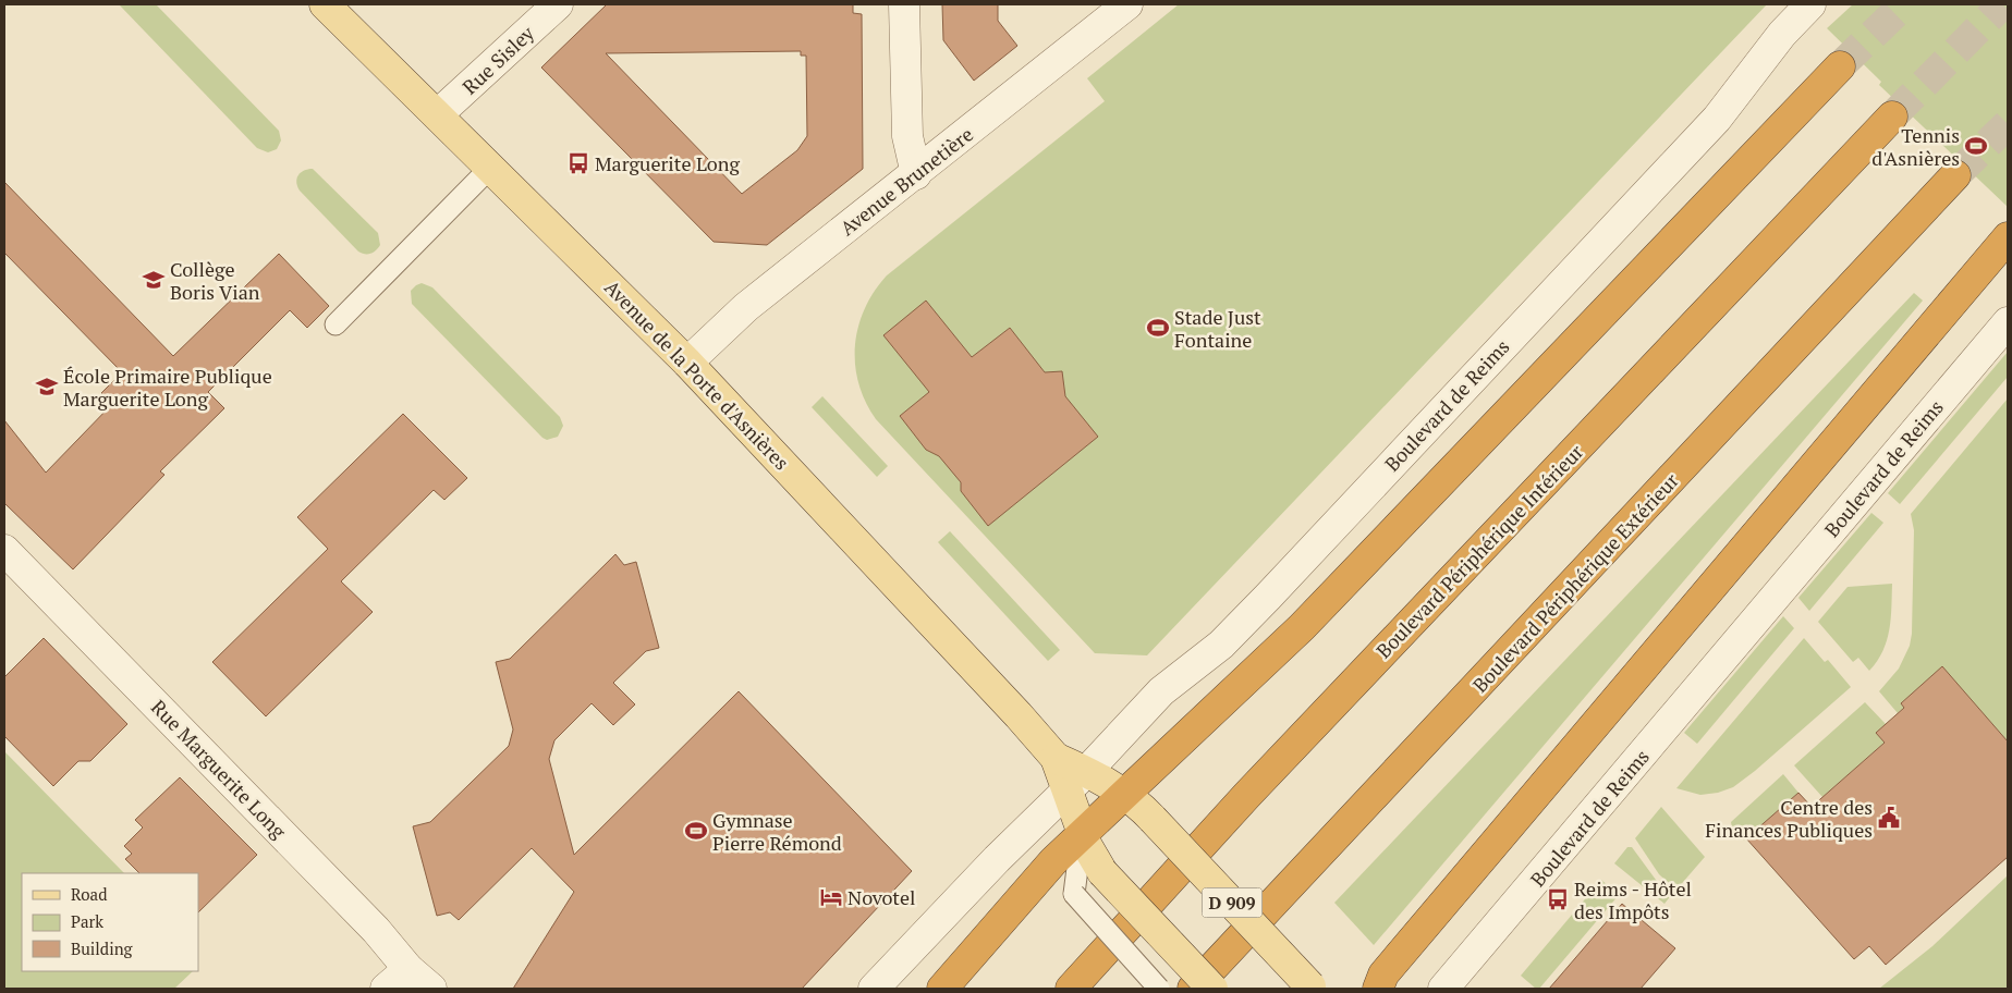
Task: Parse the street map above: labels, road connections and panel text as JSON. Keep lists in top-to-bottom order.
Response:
{
  "streets": {
    "highway": ["Boulevard Périphérique Intérieur", "Boulevard Périphérique Extérieur"],
    "main road": ["Avenue de la Porte d'Asnières", "D 909"],
    "street": [
      "Rue Sisley",
      "Avenue Brunetière",
      "Boulevard de Reims",
      "Rue Marguerite Long"
    ]
  },
  "crossings": [
    ["Rue Sisley", "Avenue de la Porte d'Asnières"],
    ["Avenue Brunetière", "Avenue de la Porte d'Asnières"],
    ["Avenue de la Porte d'Asnières", "Boulevard de Reims"],
    ["Avenue de la Porte d'Asnières", "D 909"],
    ["Boulevard de Reims", "D 909"]
  ],
  "places": {
    "sports": ["Tennis d'Asnières", "Stade Just Fontaine", "Gymnase Pierre Rémond"],
    "bus stop": ["Marguerite Long", "Reims - Hôtel des Impôts"],
    "school or university": ["Collège Boris Vian", "École Primaire Publique Marguerite Long"],
    "public building": ["Centre des Finances Publiques"],
    "hotel": ["Novotel"]
  },
  "legend": ["Road", "Park", "Building"]
}
